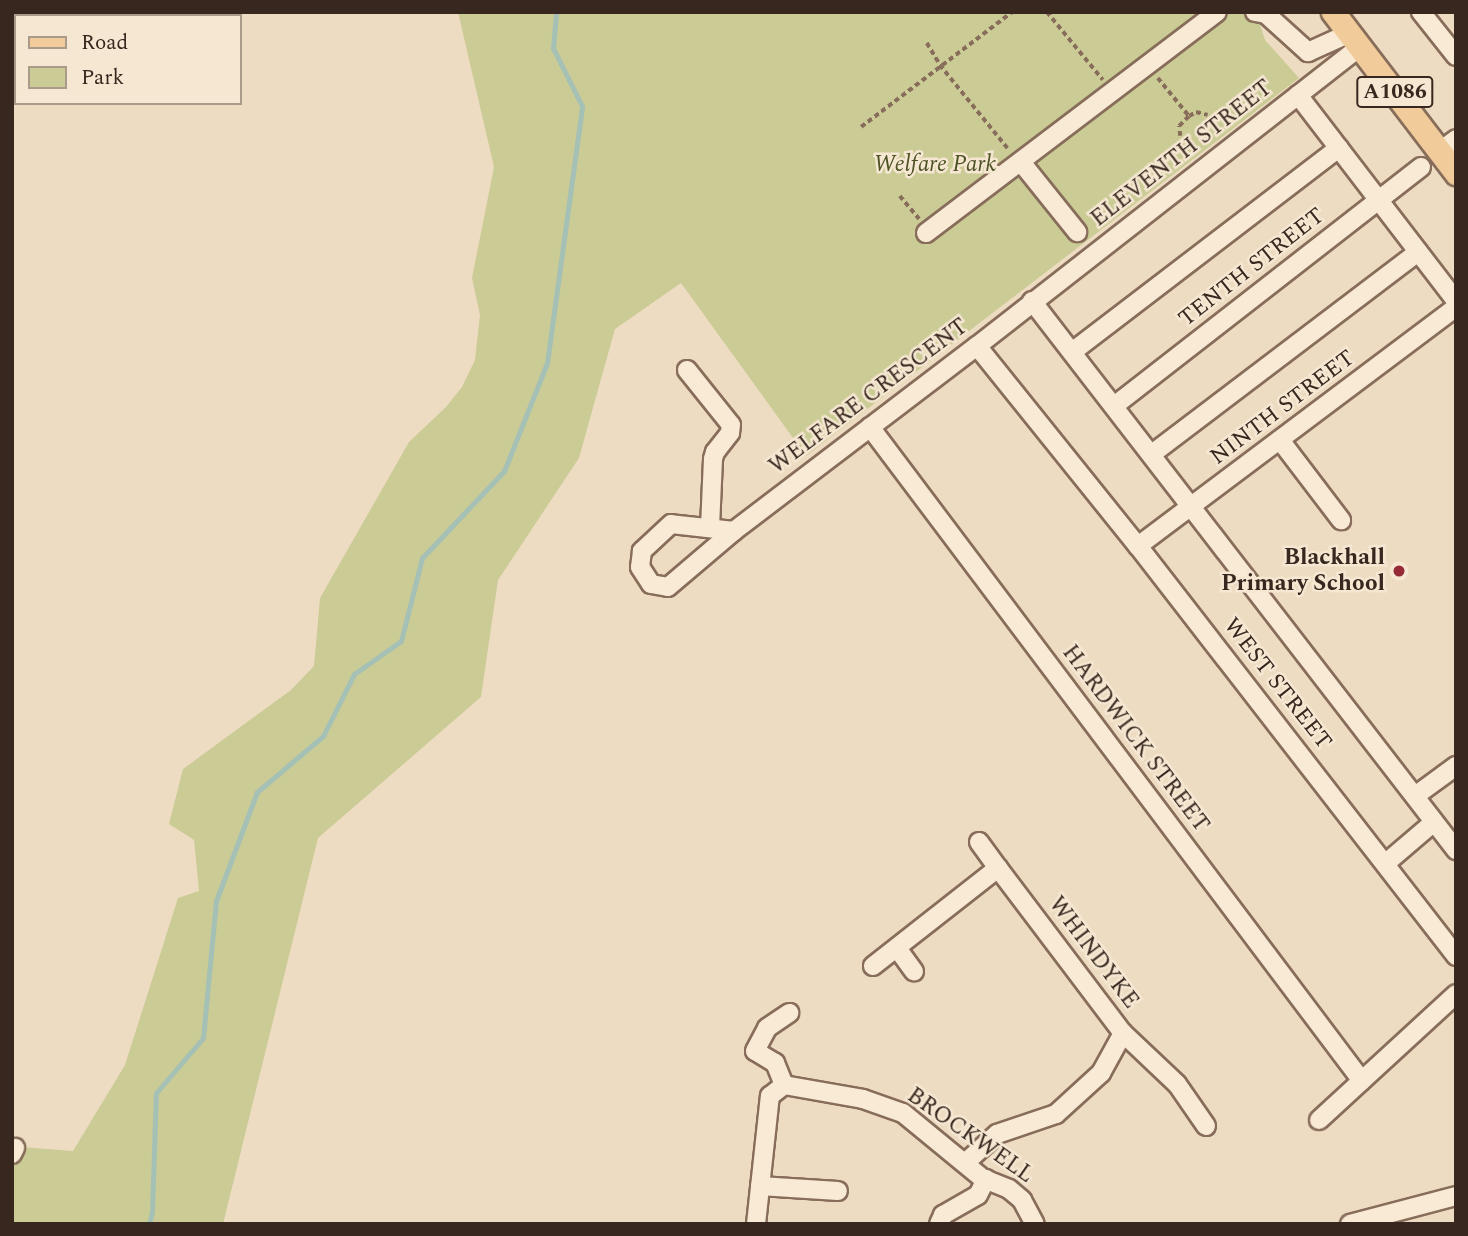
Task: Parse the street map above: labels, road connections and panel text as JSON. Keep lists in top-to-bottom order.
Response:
{
  "streets": {
    "main road": ["A1086"],
    "street": [
      "ELEVENTH STREET",
      "TENTH STREET",
      "WELFARE CRESCENT",
      "NINTH STREET",
      "WEST STREET",
      "HARDWICK STREET",
      "WHINDYKE",
      "BROCKWELL"
    ]
  },
  "crossings": [
    ["A1086", "ELEVENTH STREET"],
    ["ELEVENTH STREET", "WELFARE CRESCENT"],
    ["WELFARE CRESCENT", "WEST STREET"],
    ["WELFARE CRESCENT", "HARDWICK STREET"],
    ["NINTH STREET", "WEST STREET"],
    ["WHINDYKE", "BROCKWELL"]
  ],
  "parks": ["Welfare Park"],
  "places": ["Blackhall Primary School"],
  "legend": ["Road", "Park"]
}
